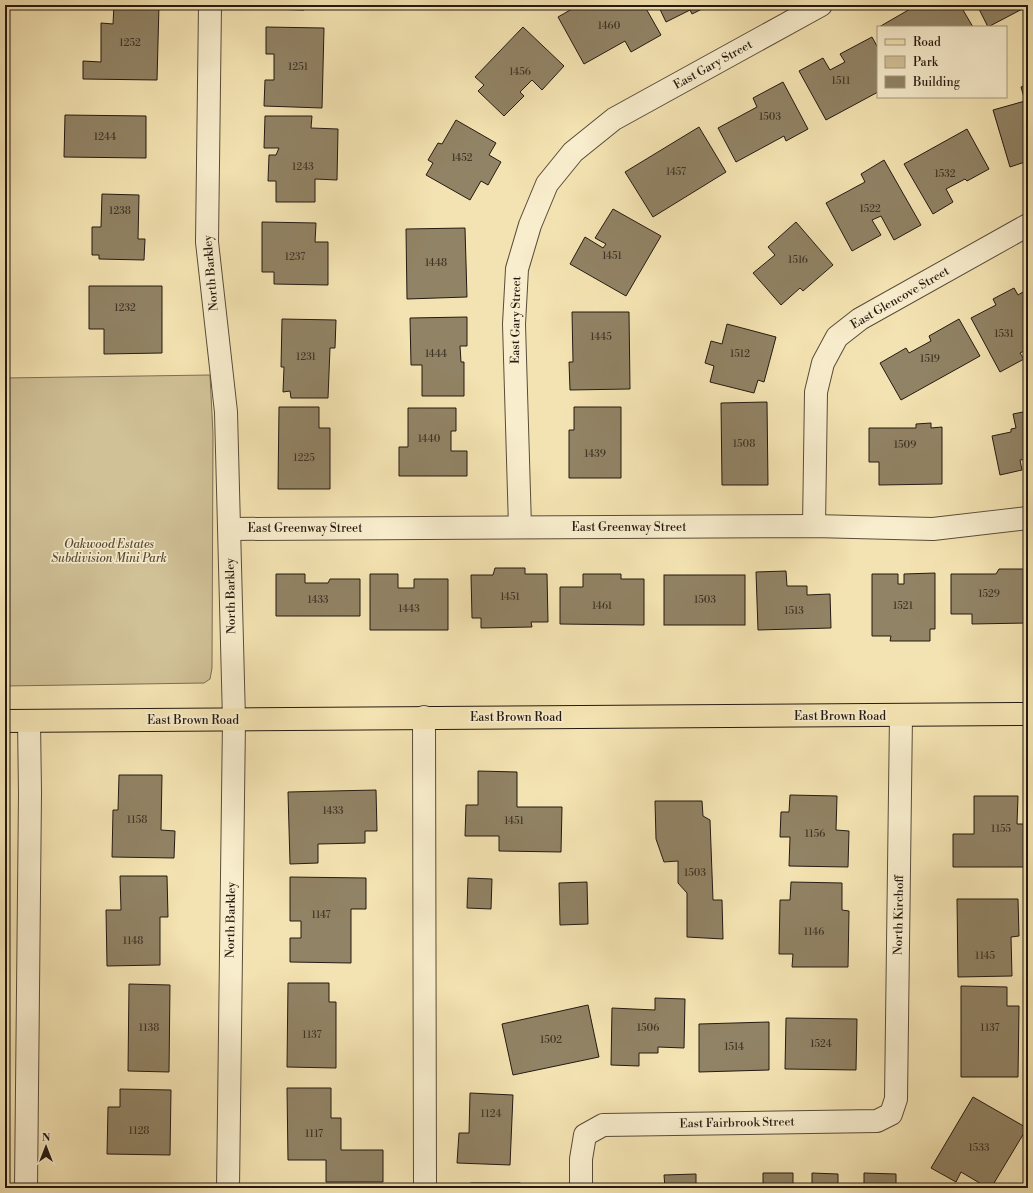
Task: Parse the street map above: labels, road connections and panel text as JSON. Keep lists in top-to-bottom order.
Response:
{
  "streets": {
    "main road": ["East Brown Road"],
    "street": [
      "East Gary Street",
      "North Barkley",
      "East Glencove Street",
      "East Greenway Street",
      "North Kirchoff",
      "East Fairbrook Street"
    ]
  },
  "crossings": [
    ["East Gary Street", "East Greenway Street"],
    ["North Barkley", "East Greenway Street"],
    ["North Barkley", "East Brown Road"],
    ["East Glencove Street", "East Greenway Street"],
    ["East Brown Road", "North Kirchoff"],
    ["North Kirchoff", "East Fairbrook Street"]
  ],
  "parks": ["Oakwood Estates Subdivision Mini Park"],
  "house_numbers": [
    "1460",
    "1252",
    "1251",
    "1456",
    "1511",
    "1503",
    "1244",
    "1452",
    "1243",
    "1457",
    "1532",
    "1522",
    "1238",
    "1451",
    "1237",
    "1516",
    "1448",
    "1232",
    "1531",
    "1445",
    "1444",
    "1512",
    "1231",
    "1519",
    "1440",
    "1508",
    "1509",
    "1439",
    "1225",
    "1529",
    "1451",
    "1433",
    "1503",
    "1461",
    "1521",
    "1443",
    "1513",
    "1433",
    "1158",
    "1451",
    "1155",
    "1156",
    "1503",
    "1147",
    "1146",
    "1148",
    "1145",
    "1138",
    "1506",
    "1137",
    "1137",
    "1502",
    "1524",
    "1514",
    "1124",
    "1128",
    "1117",
    "1533"
  ],
  "legend": ["Road", "Park", "Building"],
  "north": "top"
}
